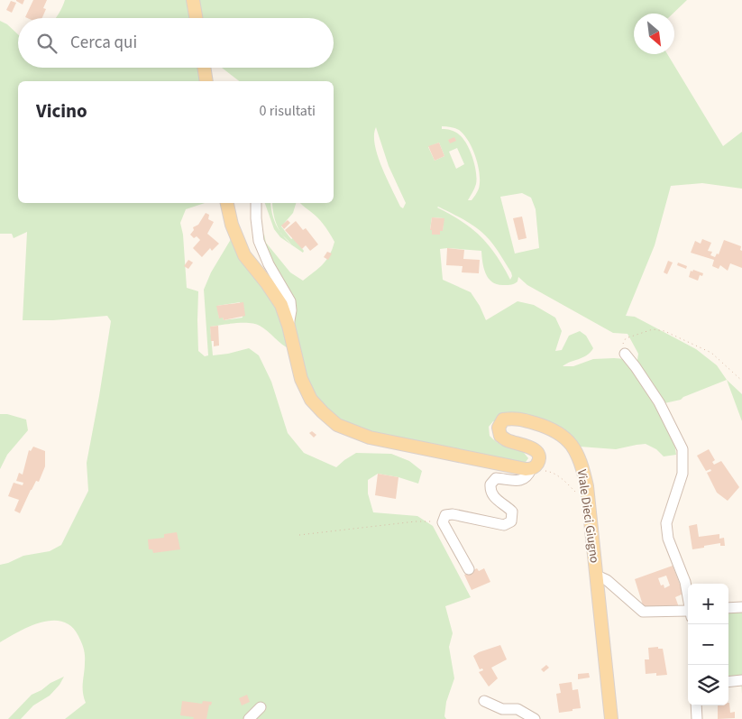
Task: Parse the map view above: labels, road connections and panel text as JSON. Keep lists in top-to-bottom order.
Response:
{
  "streets": {
    "main road": ["Viale Dieci Giugno"]
  },
  "north": "bottom right",
  "page": {
    "search": "Cerca qui",
    "heading": ["Vicino", "0 risultati"],
    "map_buttons": ["+", "−"]
  }
}
